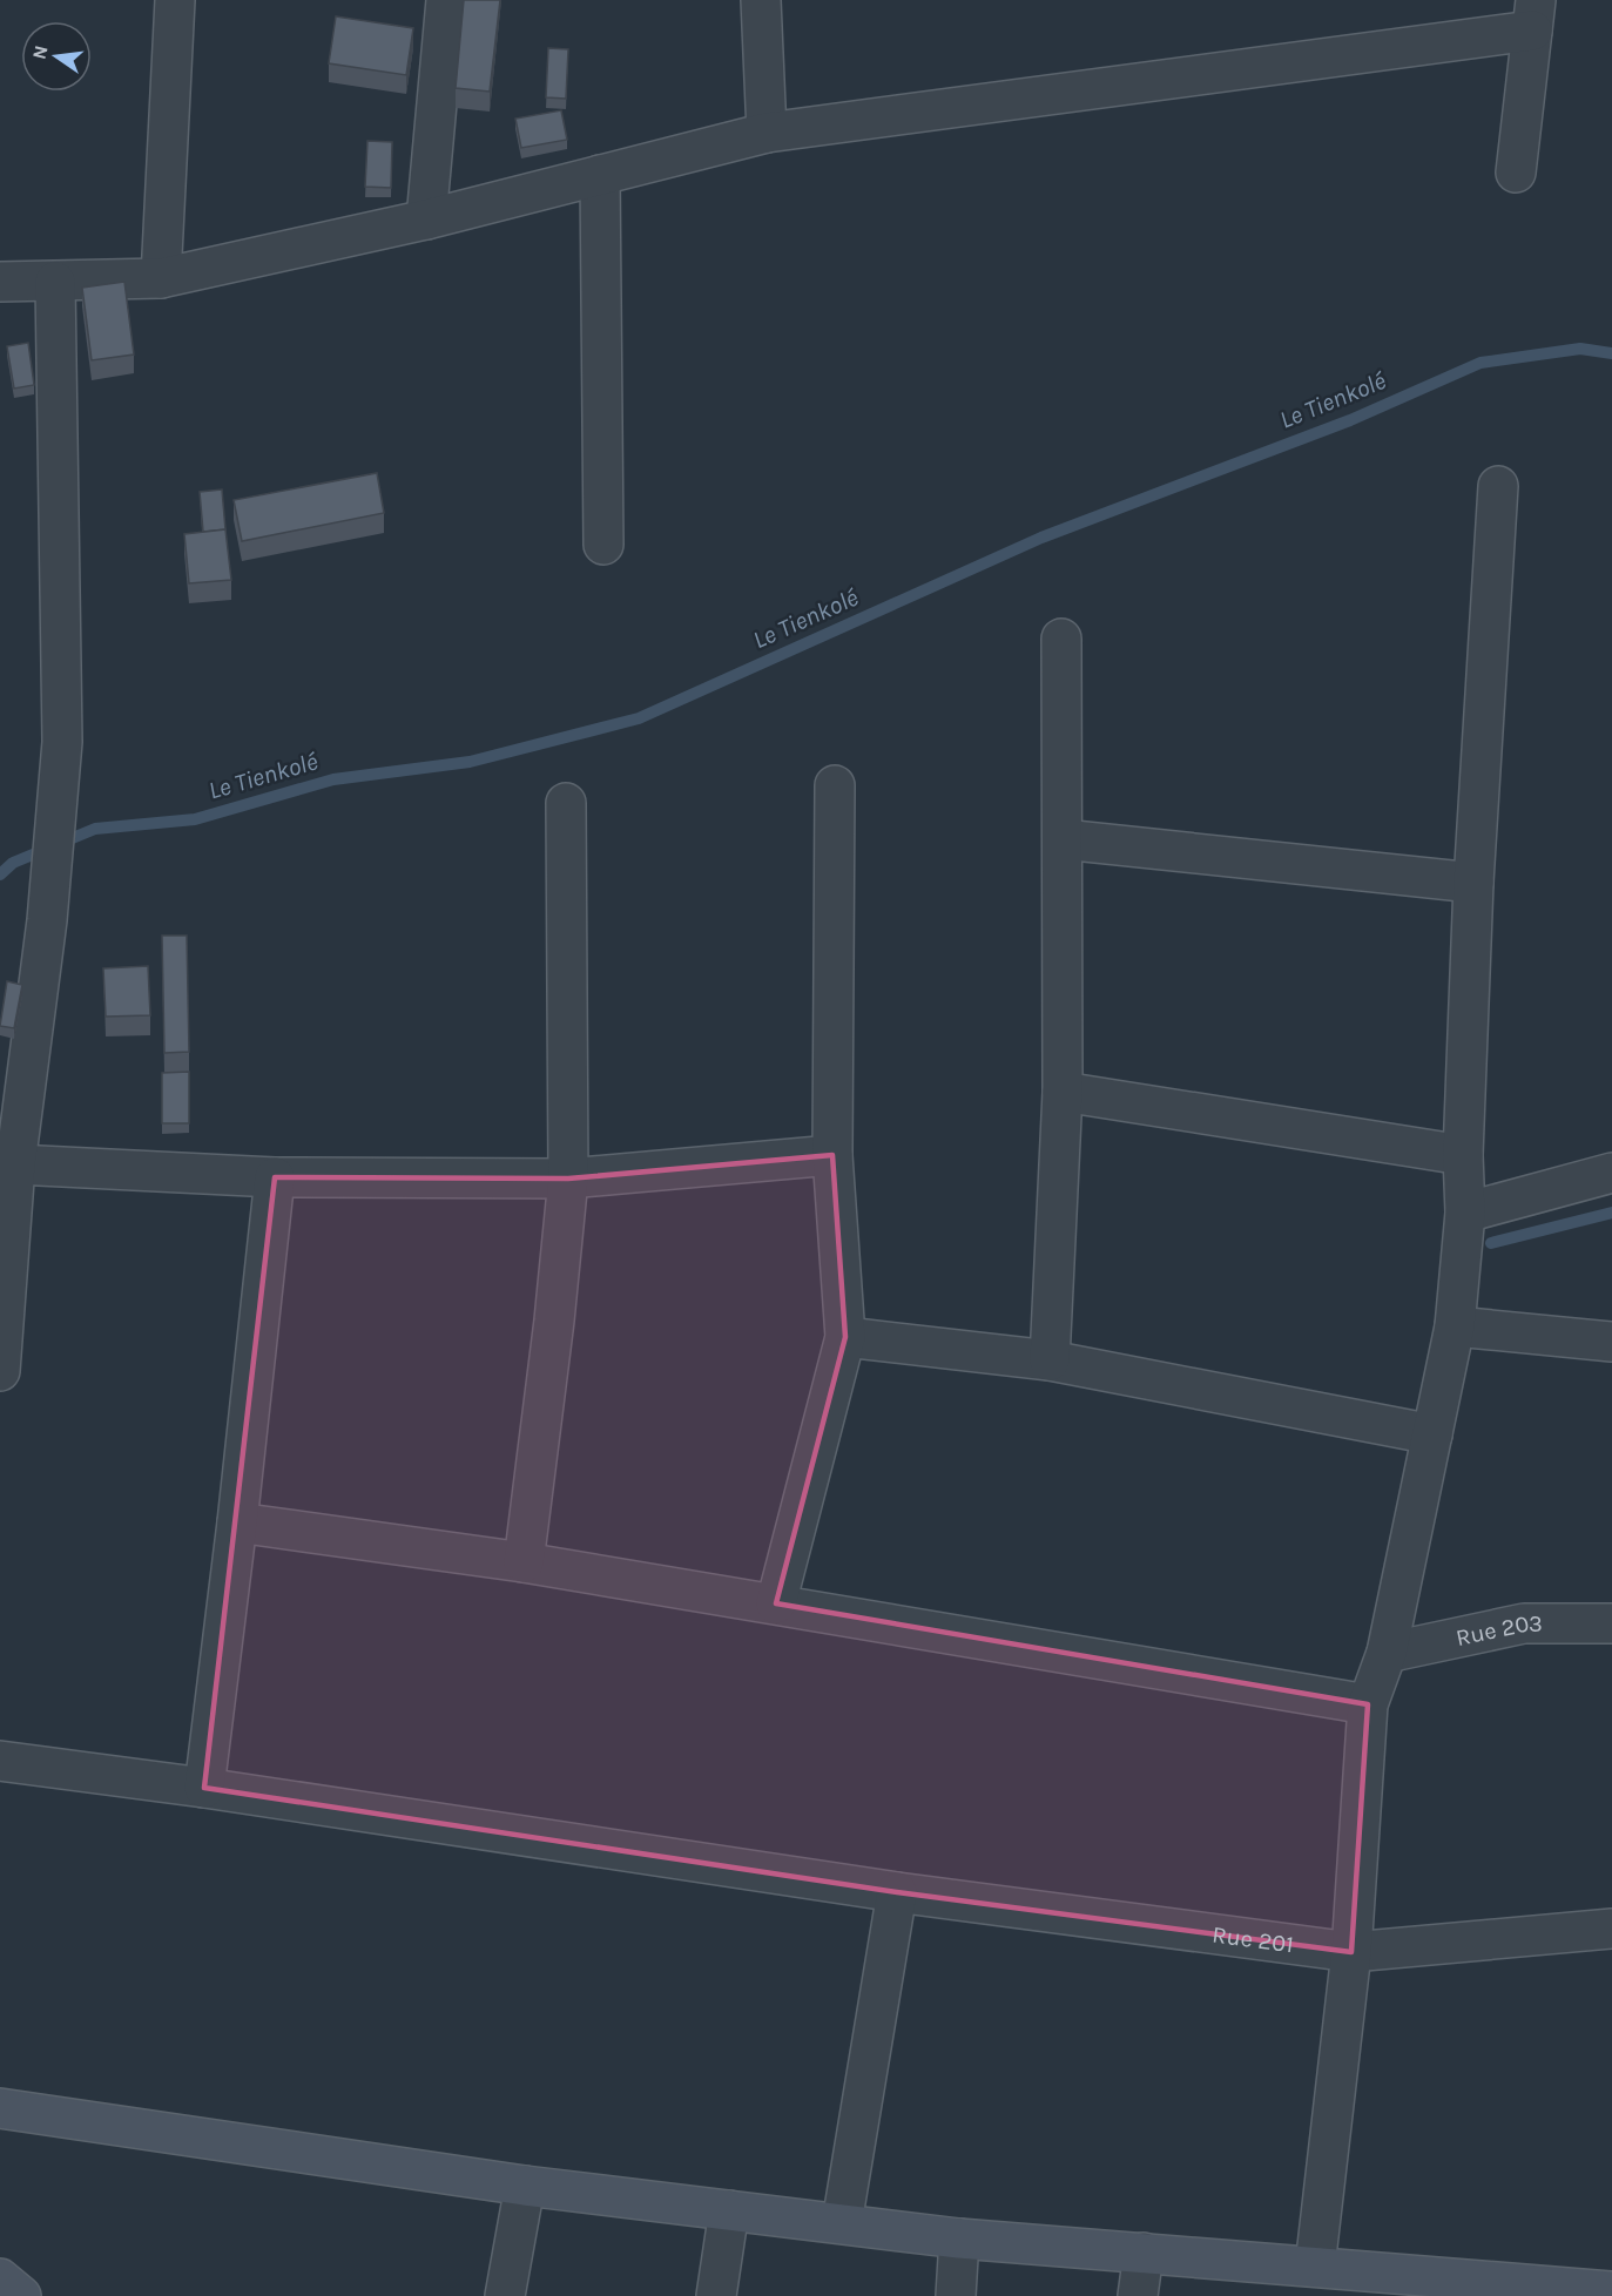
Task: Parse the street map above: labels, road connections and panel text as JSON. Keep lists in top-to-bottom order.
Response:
{
  "streets": {
    "street": ["Rue 203", "Rue 201"]
  },
  "water": ["Le Tienkolé"],
  "north": "left"
}
